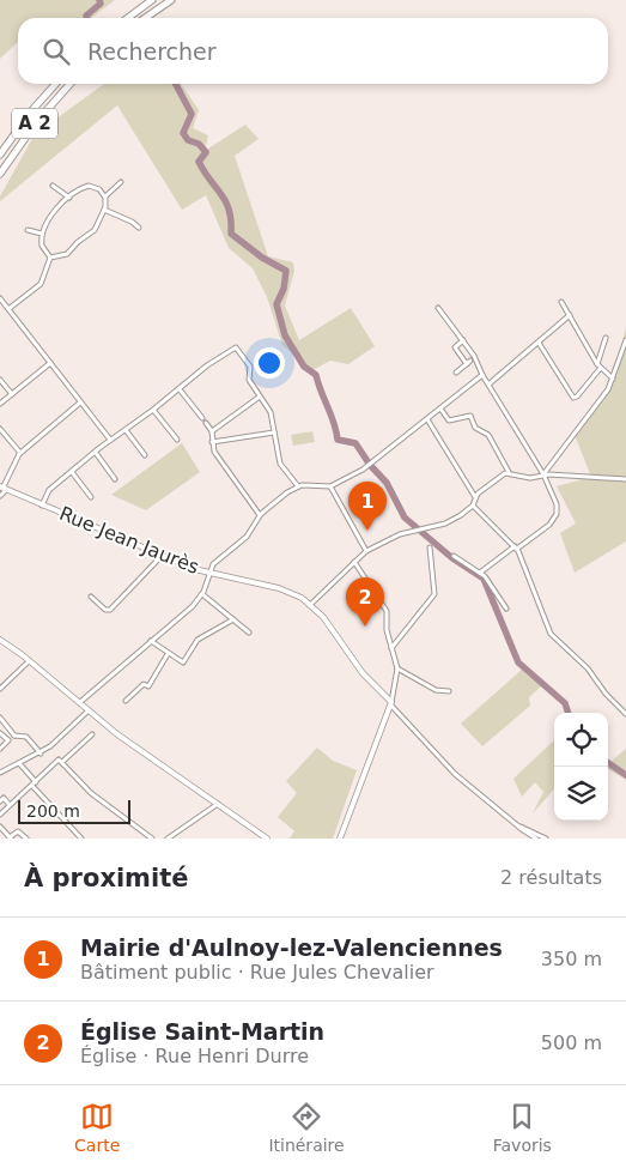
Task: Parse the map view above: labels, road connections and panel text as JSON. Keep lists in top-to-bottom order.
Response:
{
  "streets": {
    "highway": ["A 2"],
    "street": ["Rue Jean Jaurès"]
  },
  "scale_bar": "200 m",
  "page": {
    "search": "Rechercher",
    "pins": ["1", "2"],
    "scale": "200 m",
    "heading": ["À proximité", "2 résultats"],
    "list": [
      {
        "mark": "1",
        "name": "Mairie d'Aulnoy-lez-Valenciennes",
        "note": "Bâtiment public · Rue Jules Chevalier",
        "value": "350 m"
      },
      {
        "mark": "2",
        "name": "Église Saint-Martin",
        "note": "Église · Rue Henri Durre",
        "value": "500 m"
      }
    ],
    "nav": ["Carte", "Itinéraire", "Favoris"]
  }
}
